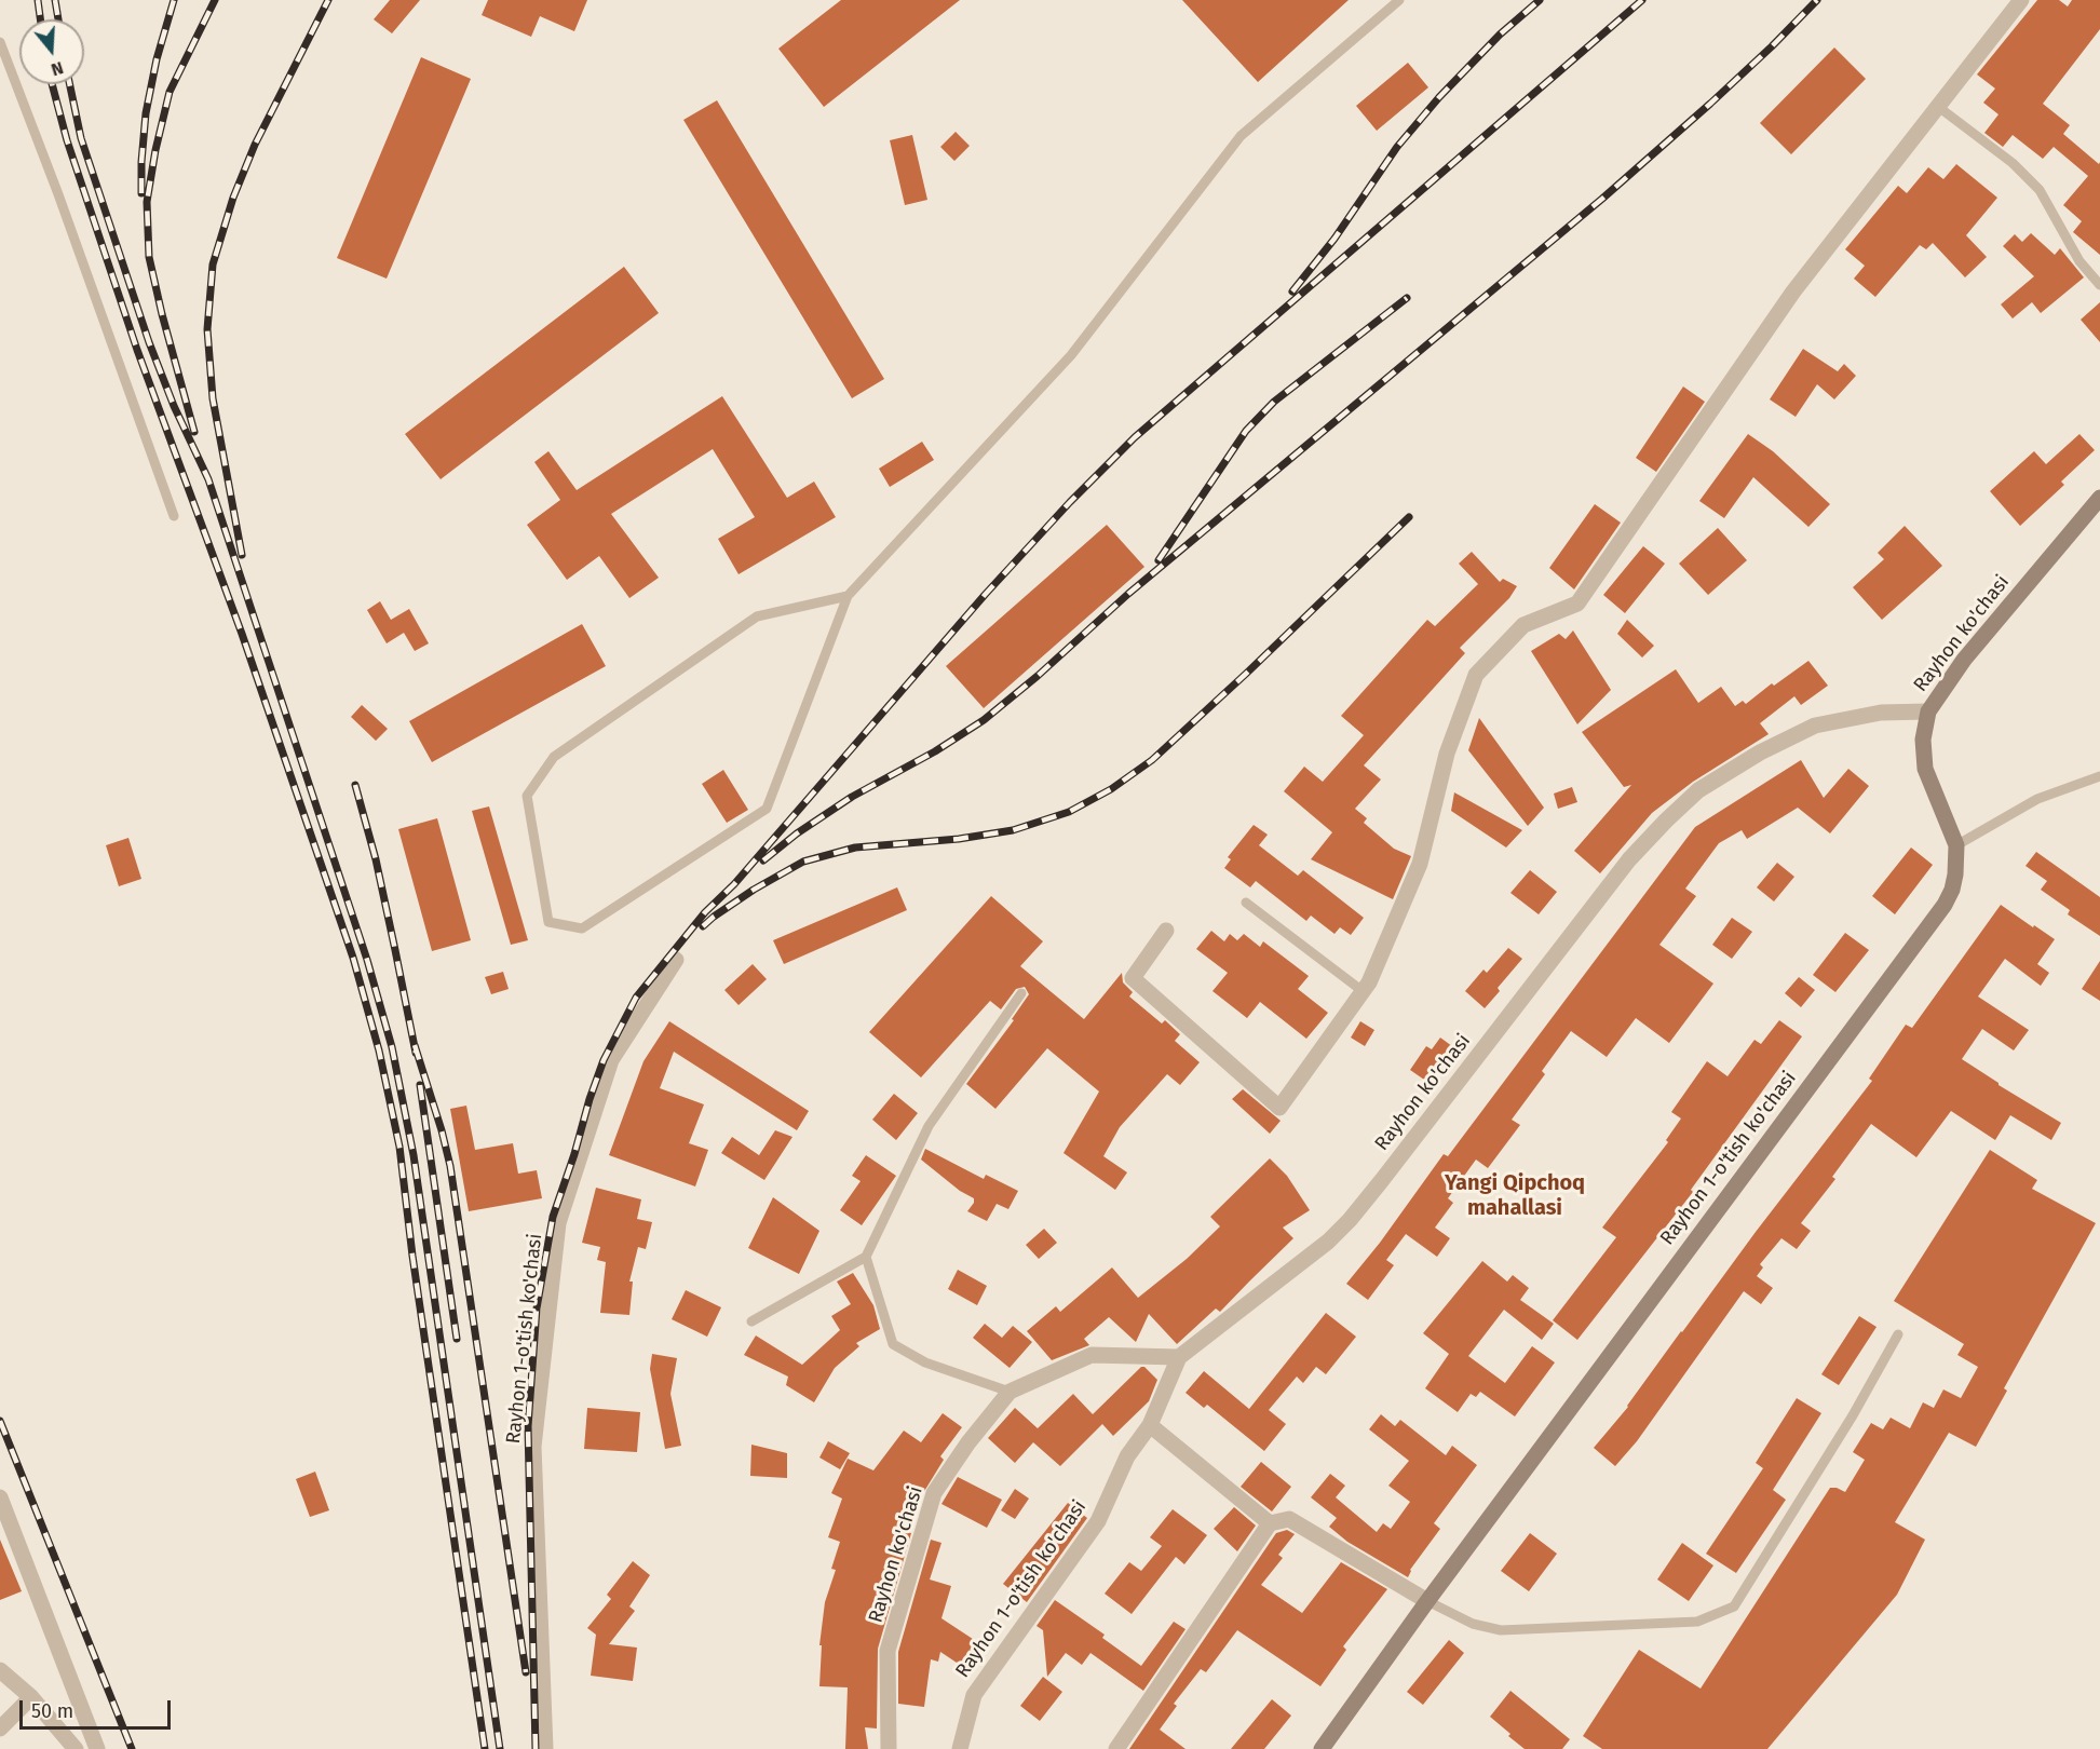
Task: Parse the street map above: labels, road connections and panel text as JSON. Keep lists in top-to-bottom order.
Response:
{
  "streets": {
    "street": ["Rayhon ko'chasi", "Rayhon 1-o'tish ko'chasi"]
  },
  "crossings": [
    ["Rayhon ko'chasi", "Rayhon 1-o'tish ko'chasi"]
  ],
  "districts": ["Yangi Qipchoq mahallasi"],
  "scale_bar": "50 m",
  "north": "bottom"
}
